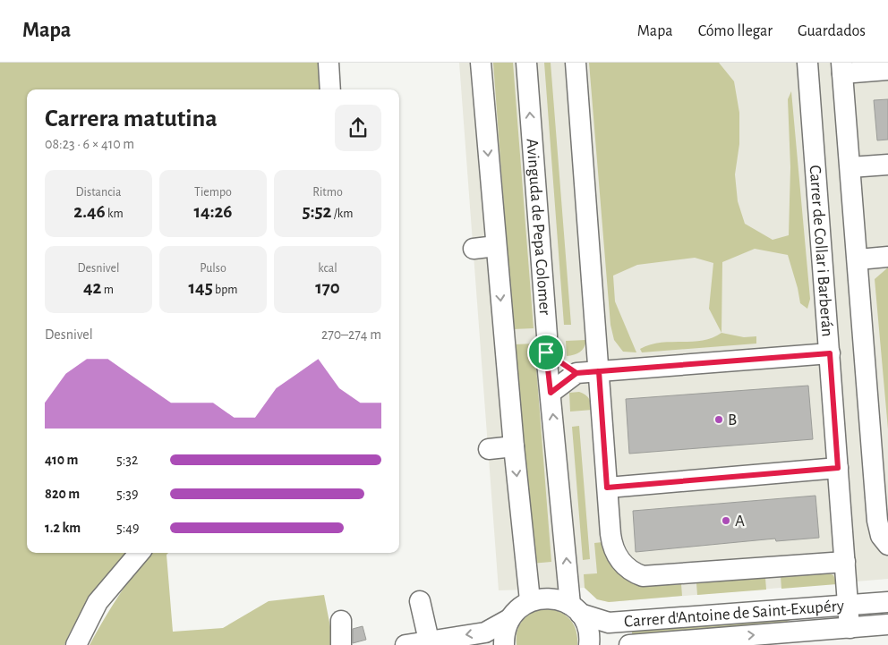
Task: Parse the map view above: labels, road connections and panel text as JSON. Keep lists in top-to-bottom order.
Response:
{
  "streets": {
    "street": ["Avinguda de Pepa Colomer", "Carrer de Collar i Barberán", "Carrer d'Antoine de Saint-Exupéry"]
  },
  "crossings": [
    ["Avinguda de Pepa Colomer", "Carrer d'Antoine de Saint-Exupéry"],
    ["Carrer de Collar i Barberán", "Carrer d'Antoine de Saint-Exupéry"]
  ],
  "places": ["B", "A"],
  "page": {
    "header": "Mapa",
    "nav": ["Mapa", "Cómo llegar", "Guardados"],
    "heading": ["Carrera matutina", "08:23 · 6 × 410 m"],
    "stats": [
      ["Distancia", "2.46 km"],
      ["Tiempo", "14:26"],
      ["Ritmo", "5:52 /km"],
      ["Desnivel", "42 m"],
      ["Pulso", "145 bpm"],
      ["kcal", "170"]
    ],
    "chart": ["Desnivel", "270–274 m"],
    "list": [
      {
        "name": "410 m",
        "note": "5:32"
      },
      {
        "name": "820 m",
        "note": "5:39"
      },
      {
        "name": "1.2 km",
        "note": "5:49"
      }
    ]
  }
}
